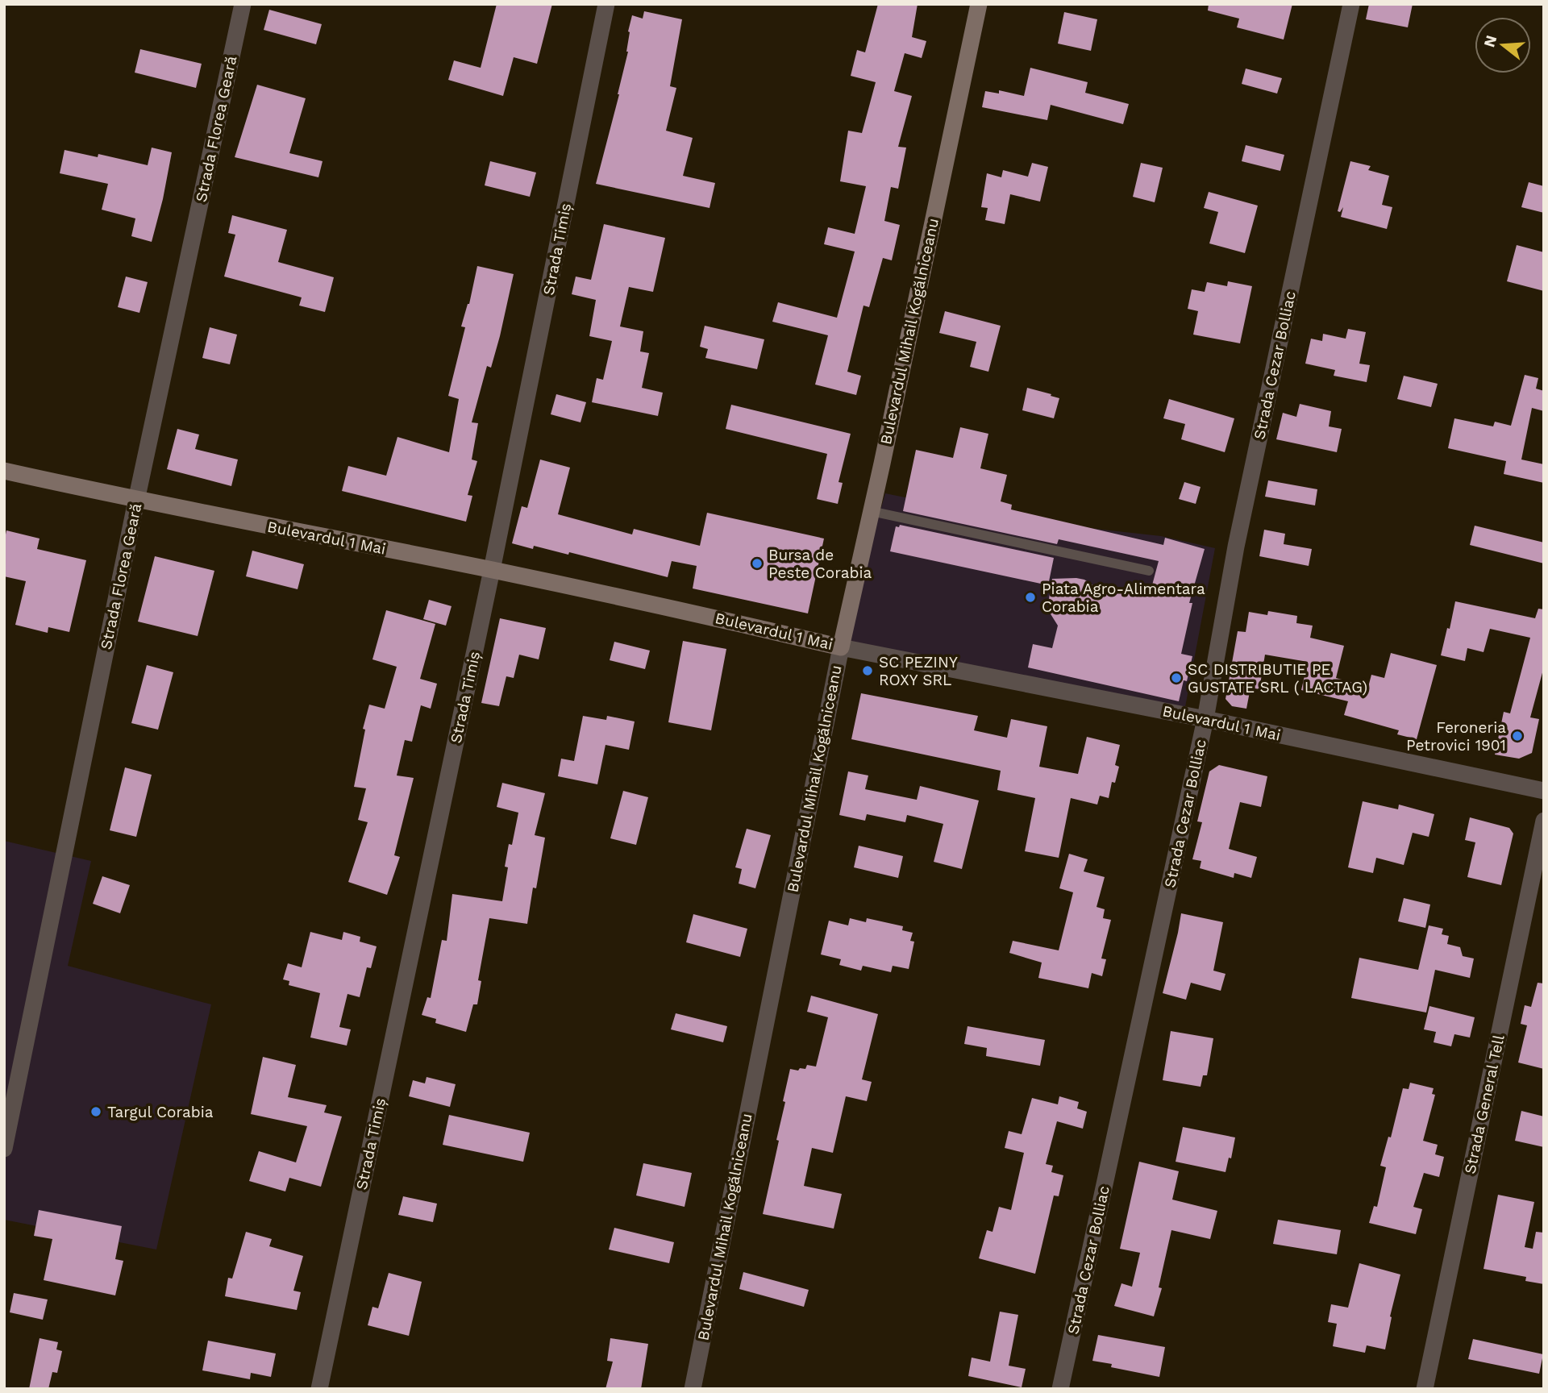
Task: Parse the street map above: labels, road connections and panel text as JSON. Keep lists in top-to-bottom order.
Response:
{
  "streets": {
    "main road": ["Bulevardul Mihail Kogălniceanu", "Bulevardul 1 Mai"],
    "street": [
      "Strada Florea Geară",
      "Strada Timiș",
      "Strada Cezar Bolliac",
      "Strada General Tell"
    ]
  },
  "crossings": [
    ["Strada Florea Geară", "Bulevardul 1 Mai"],
    ["Strada Timiș", "Bulevardul 1 Mai"],
    ["Bulevardul Mihail Kogălniceanu", "Bulevardul 1 Mai"],
    ["Strada Cezar Bolliac", "Bulevardul 1 Mai"]
  ],
  "places": [
    "Bursa de Peste Corabia",
    "Piata Agro-Alimentara Corabia",
    "SC PEZINY ROXY SRL",
    "SC DISTRIBUTIE PE GUSTATE SRL ( LACTAG)",
    "Feroneria Petrovici 1901",
    "Targul Corabia"
  ],
  "north": "left"
}
